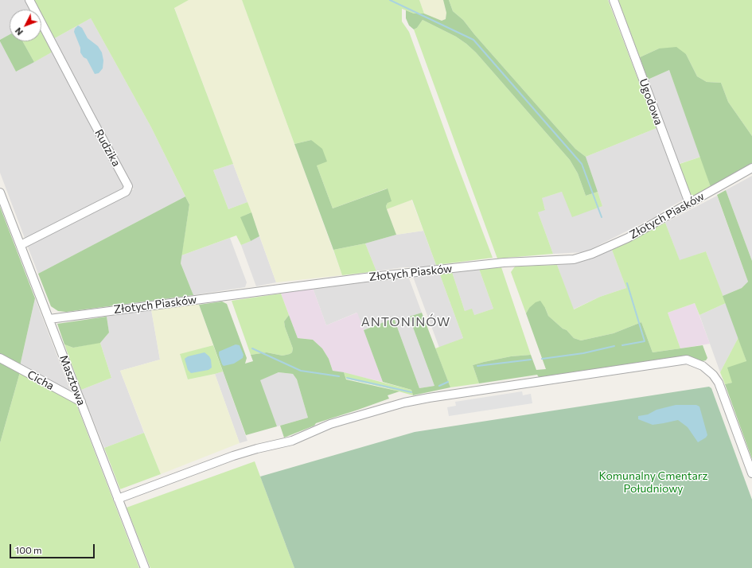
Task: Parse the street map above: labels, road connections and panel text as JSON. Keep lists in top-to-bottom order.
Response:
{
  "streets": {
    "street": [
      "Ugodowa",
      "Rudzika",
      "Złotych Piasków",
      "Cicha",
      "Masztowa"
    ]
  },
  "crossings": [
    ["Ugodowa", "Złotych Piasków"],
    ["Rudzika", "Masztowa"],
    ["Złotych Piasków", "Masztowa"],
    ["Cicha", "Masztowa"]
  ],
  "districts": ["ANTONINÓW"],
  "parks": ["Komunalny Cmentarz Południowy"],
  "scale_bar": "100 m",
  "north": "bottom left"
}
